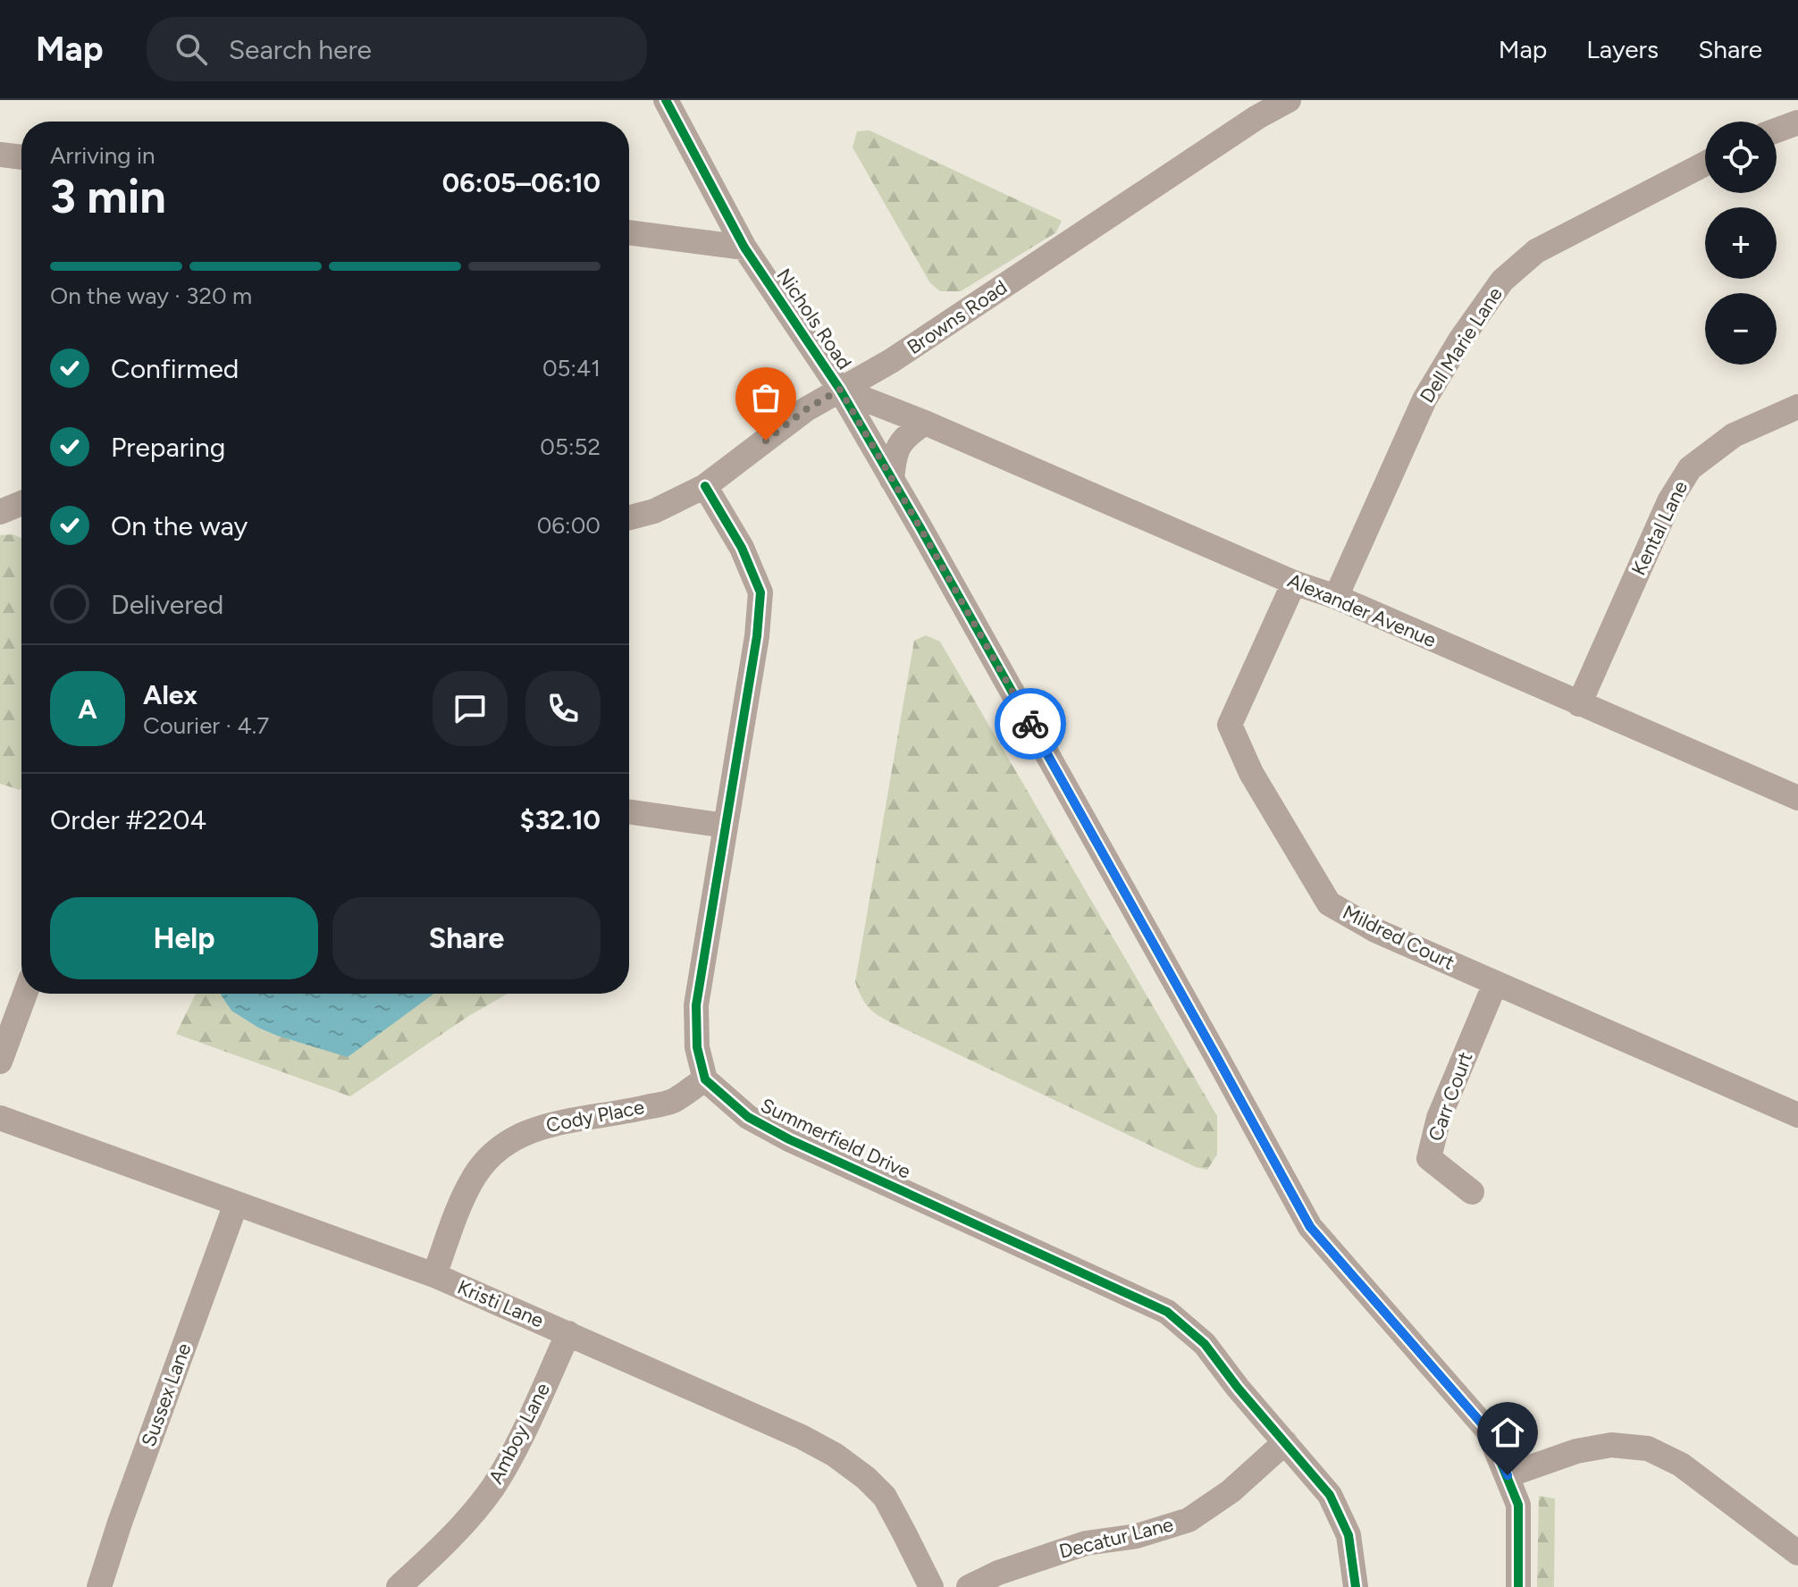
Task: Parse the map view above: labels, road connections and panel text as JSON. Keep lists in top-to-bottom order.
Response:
{
  "streets": {
    "street": [
      "Browns Road",
      "Nichols Road",
      "Dell Marie Lane",
      "Kental Lane",
      "Alexander Avenue",
      "Mildred Court",
      "Carr Court",
      "Cody Place",
      "Summerfield Drive",
      "Kristi Lane",
      "Sussex Lane",
      "Amboy Lane",
      "Decatur Lane"
    ]
  },
  "crossings": [
    ["Browns Road", "Nichols Road"],
    ["Browns Road", "Alexander Avenue"],
    ["Nichols Road", "Alexander Avenue"],
    ["Dell Marie Lane", "Alexander Avenue"],
    ["Kental Lane", "Alexander Avenue"],
    ["Alexander Avenue", "Mildred Court"],
    ["Mildred Court", "Carr Court"],
    ["Cody Place", "Summerfield Drive"],
    ["Cody Place", "Kristi Lane"],
    ["Summerfield Drive", "Decatur Lane"],
    ["Kristi Lane", "Sussex Lane"],
    ["Kristi Lane", "Amboy Lane"]
  ],
  "page": {
    "header": "Map",
    "search": "Search here",
    "nav": ["Map", "Layers", "Share"],
    "map_buttons": ["+", "−"],
    "heading": ["3 min", "Arriving in", "06:05–06:10"],
    "panel": [
      "Alex",
      "Courier · 4.7",
      "Order #2204",
      "$32.10"
    ],
    "bar": "On the way · 320 m",
    "list": [
      ["Confirmed", "05:41"],
      ["Preparing", "05:52"],
      ["On the way", "06:00"],
      "Delivered"
    ],
    "round": "A",
    "buttons": ["Help", "Share"]
  }
}
